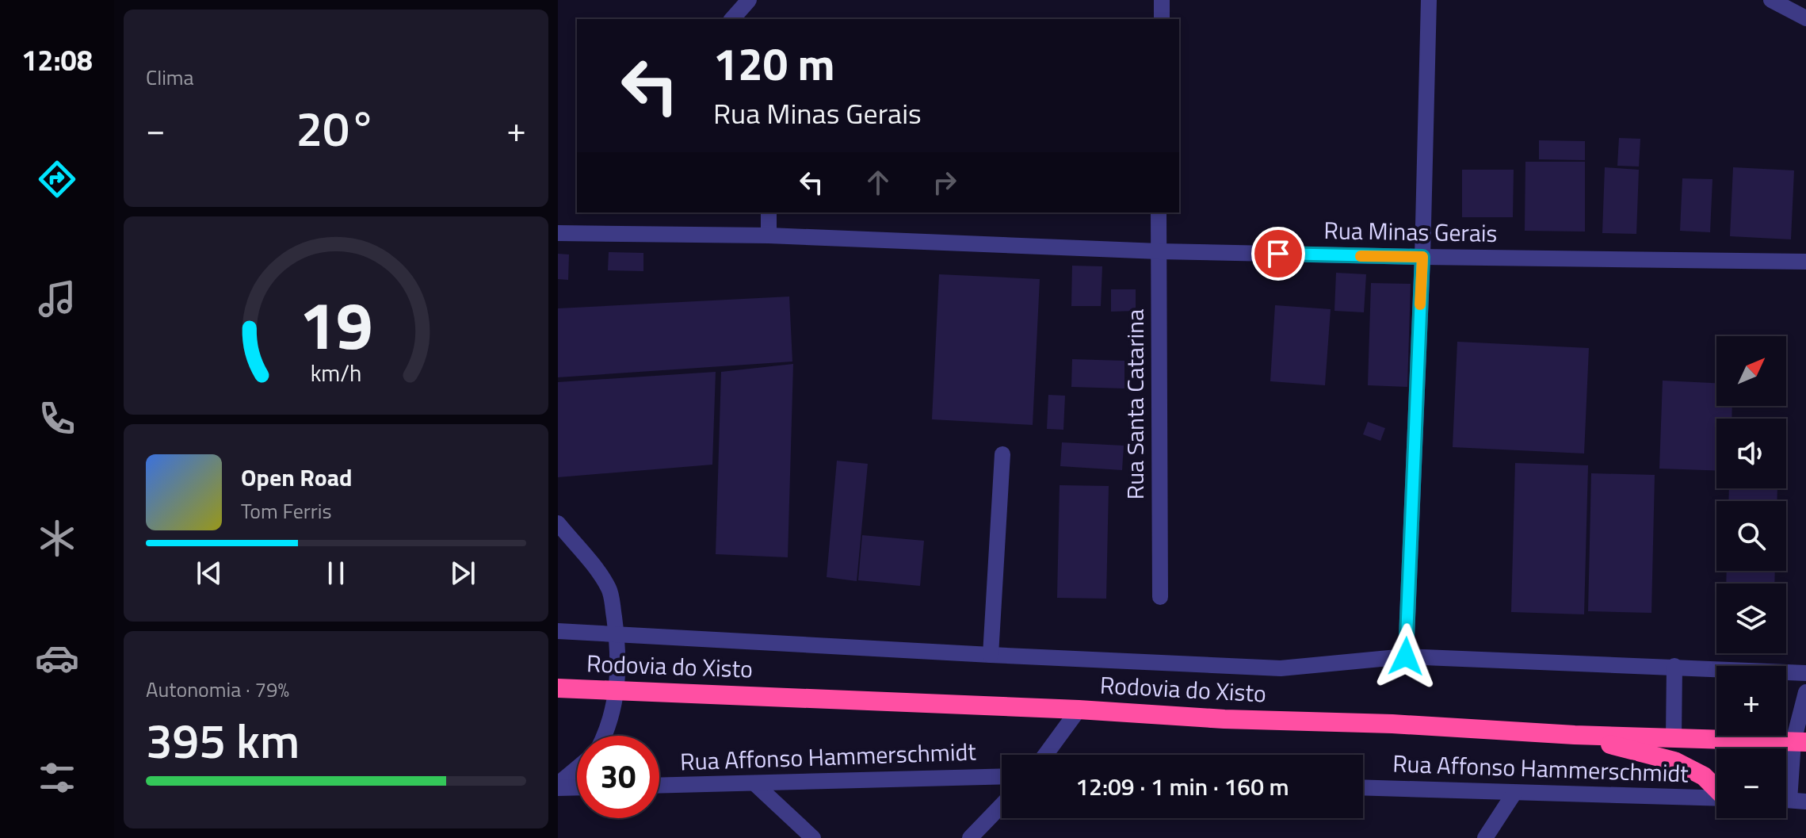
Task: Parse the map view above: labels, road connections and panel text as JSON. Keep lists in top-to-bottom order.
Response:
{
  "streets": {
    "highway": ["Rodovia do Xisto"],
    "street": ["Rua Minas Gerais", "Rua Santa Catarina", "Rua Affonso Hammerschmidt"]
  },
  "crossings": [
    ["Rua Minas Gerais", "Rua Santa Catarina"]
  ],
  "north": "top right",
  "page": {
    "tabs": "12:08",
    "tile": [
      "Clima",
      ["Autonomia · 79%", "395 km"]
    ],
    "turn": ["120 m", "Rua Minas Gerais"],
    "heat": ["−", "20°", "+"],
    "map_buttons": ["+", "−"],
    "song": ["Open Road", "Tom Ferris"],
    "limit": "30",
    "trip": "12:09 · 1 min · 160 m",
    "gauge": ["19", "km/h"]
  }
}
